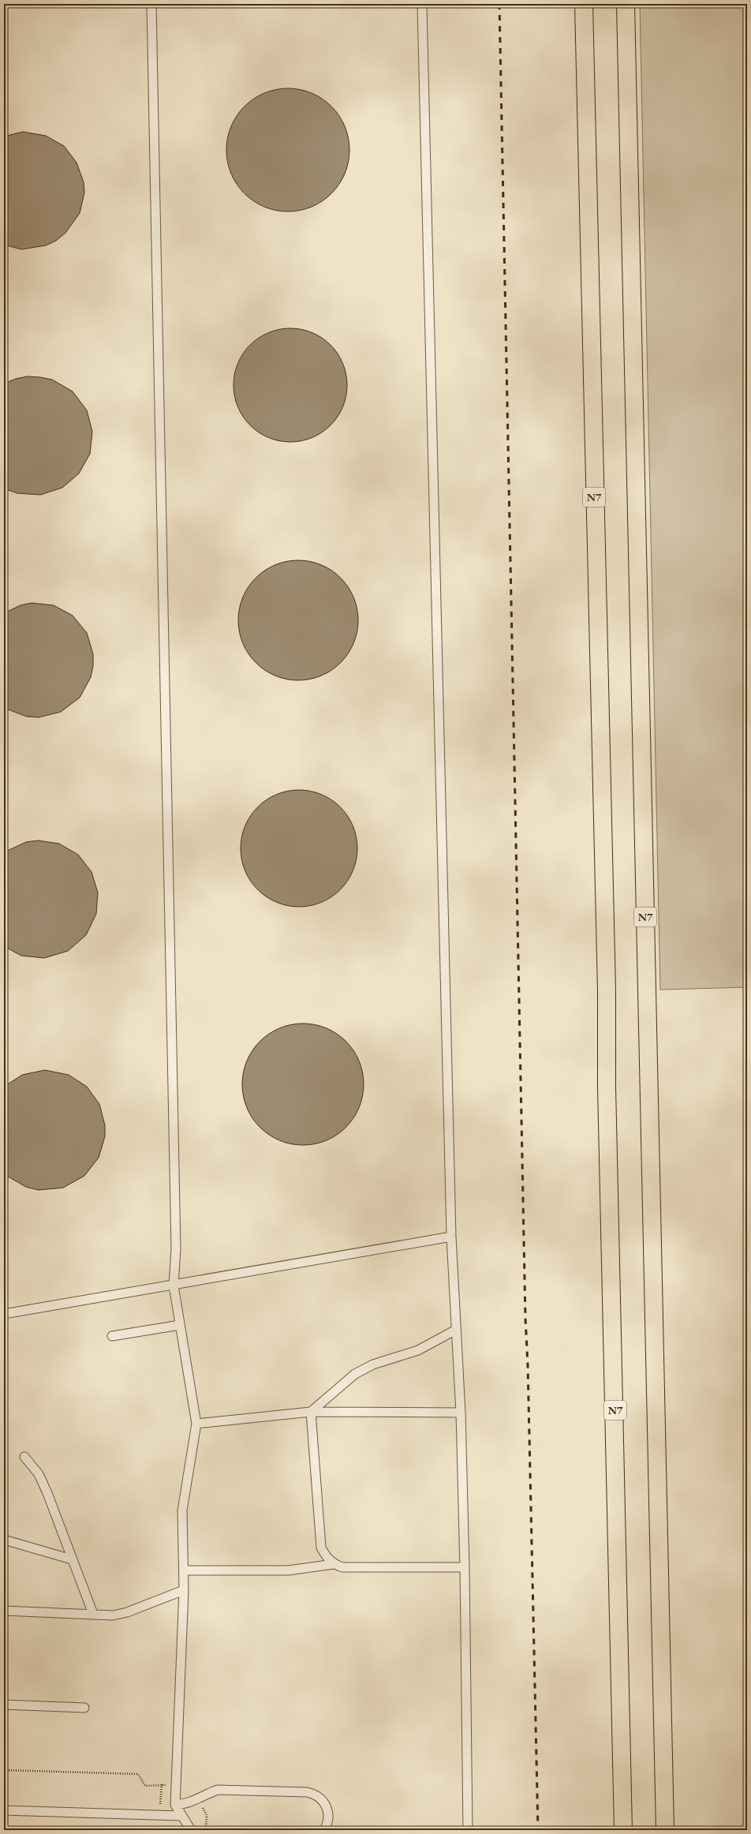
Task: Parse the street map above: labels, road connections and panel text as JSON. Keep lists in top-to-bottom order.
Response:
{
  "streets": {
    "highway": ["N7"]
  }
}
